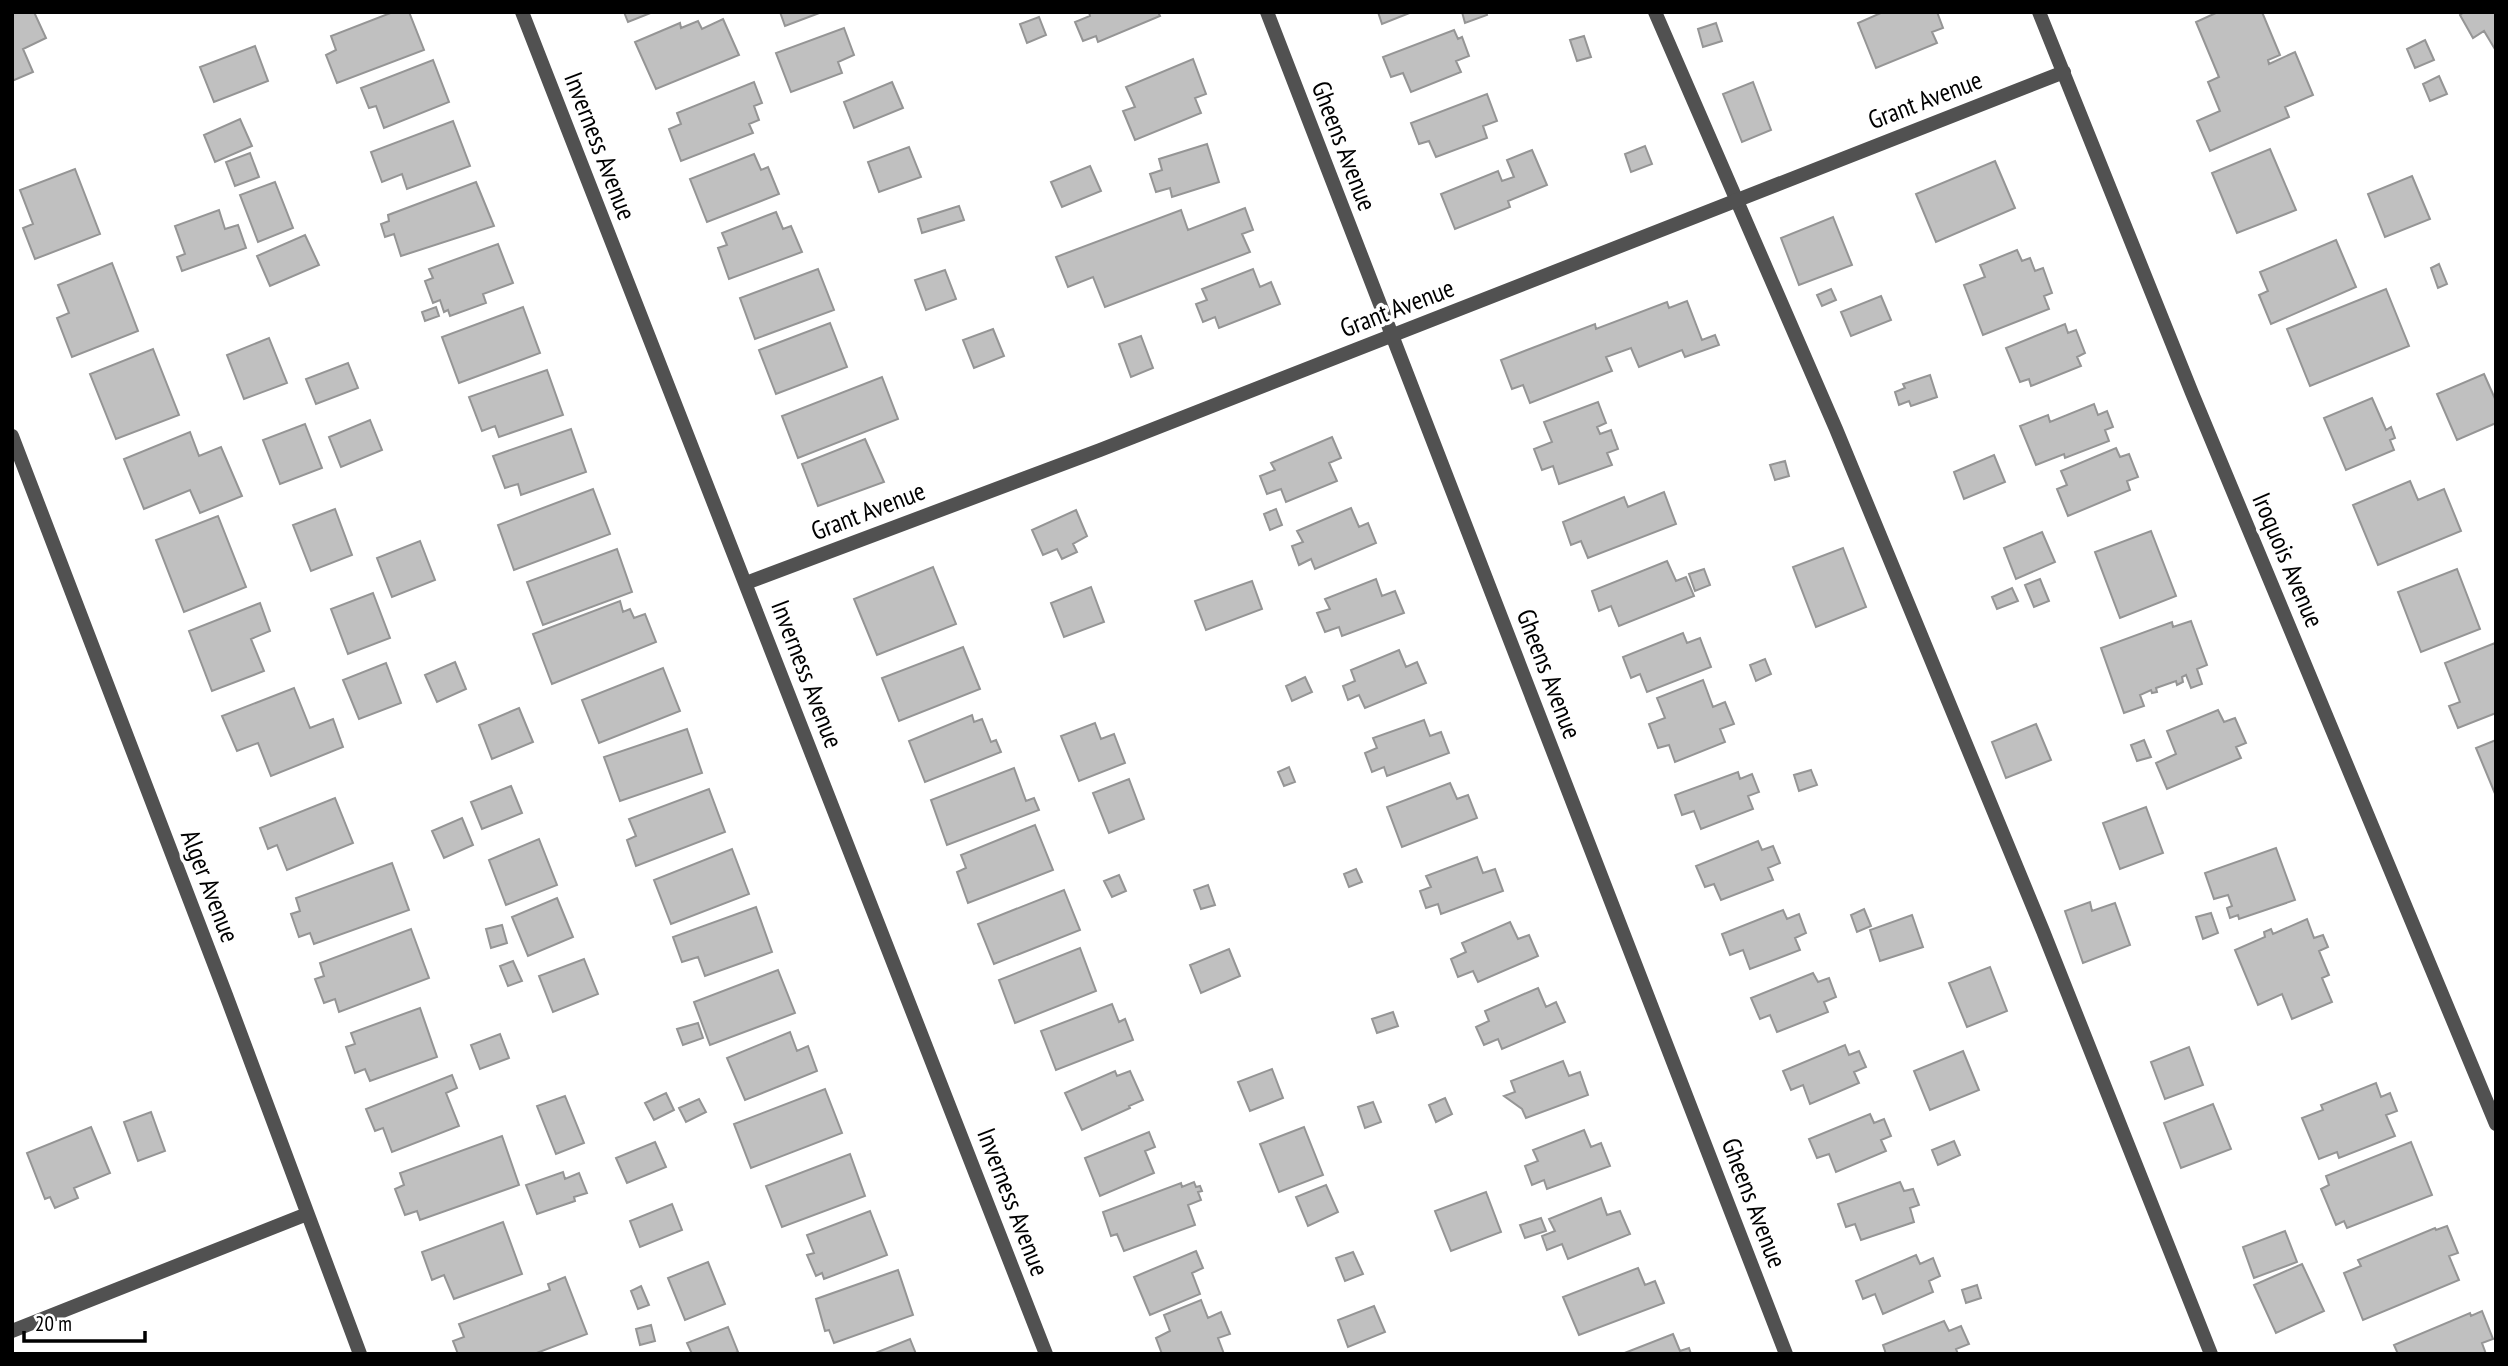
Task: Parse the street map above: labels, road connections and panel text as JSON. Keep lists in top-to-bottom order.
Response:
{
  "streets": {
    "street": [
      "Grant Avenue",
      "Inverness Avenue",
      "Gheens Avenue",
      "Iroquois Avenue",
      "Alger Avenue"
    ]
  },
  "crossings": [
    ["Grant Avenue", "Inverness Avenue"],
    ["Grant Avenue", "Gheens Avenue"],
    ["Grant Avenue", "Iroquois Avenue"]
  ],
  "scale_bar": "20 m"
}
